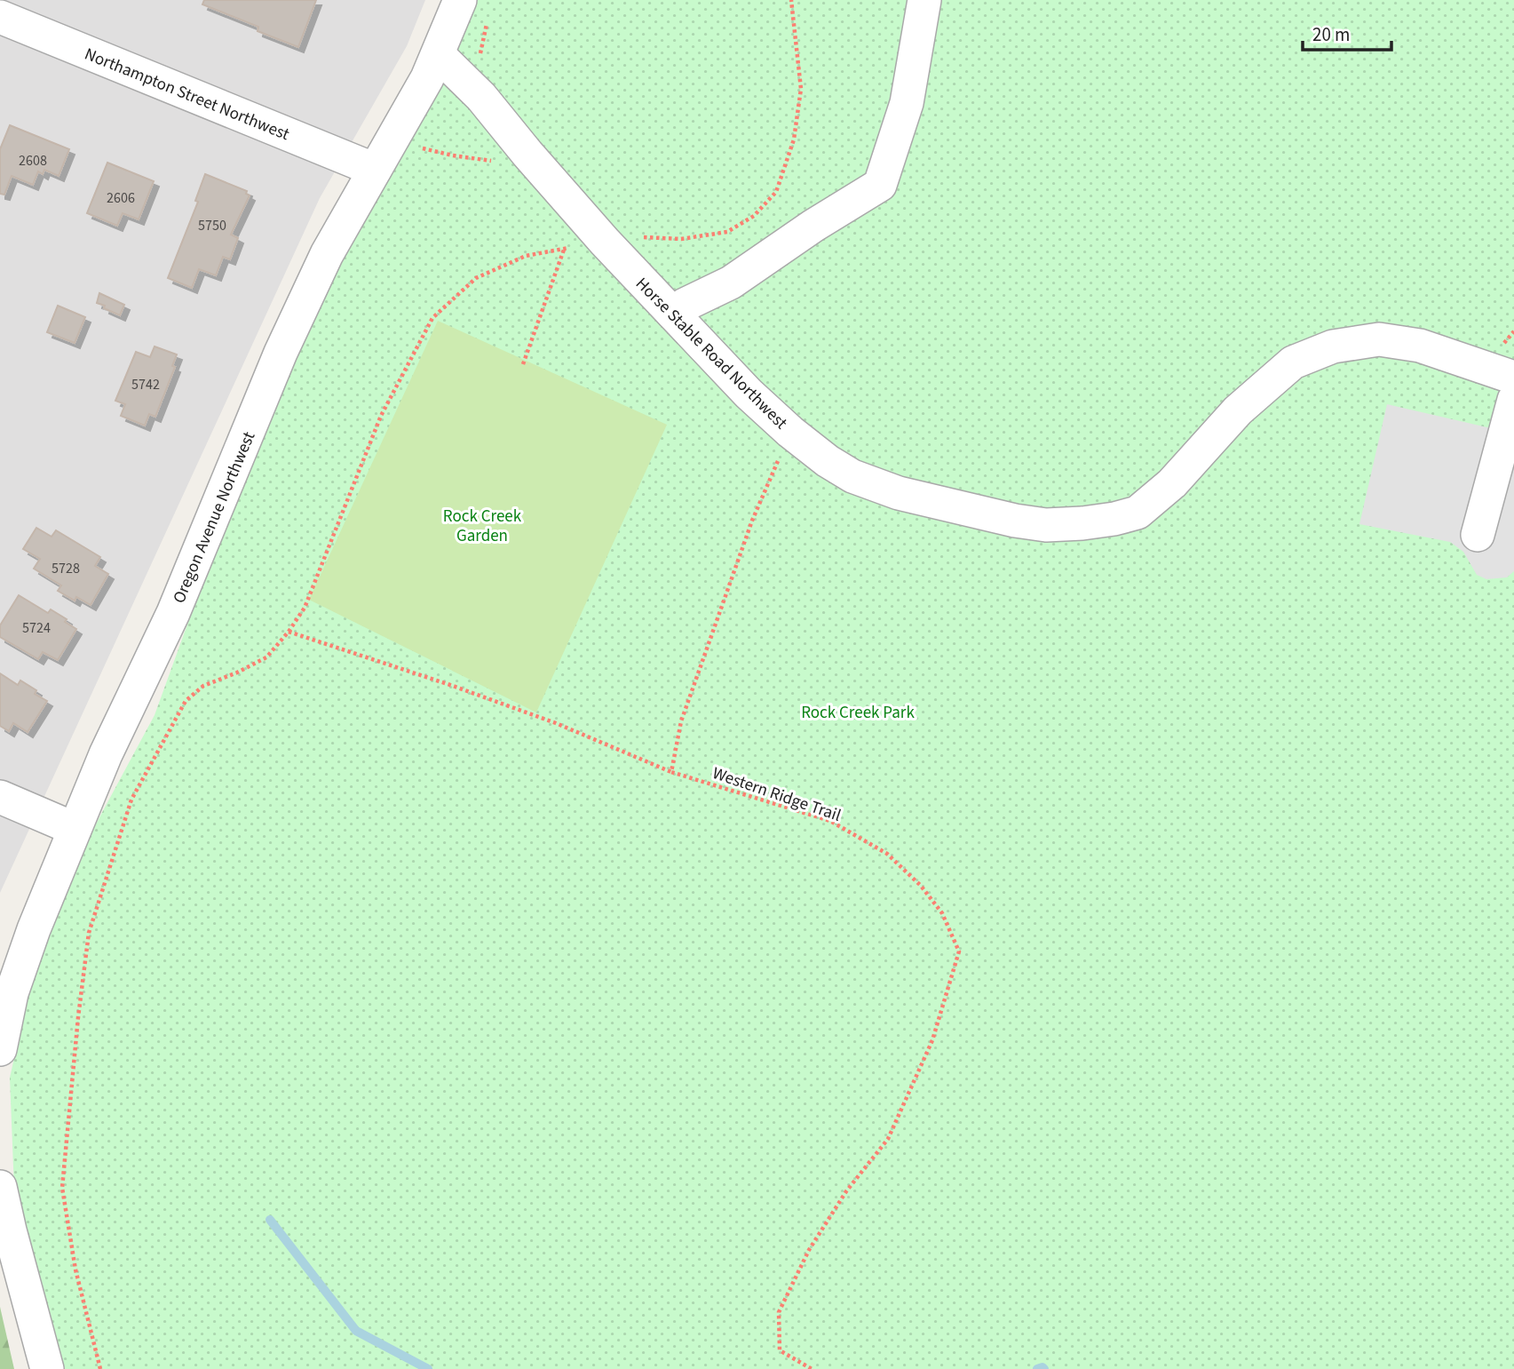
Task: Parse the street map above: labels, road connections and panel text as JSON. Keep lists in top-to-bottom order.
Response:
{
  "streets": {
    "street": ["Northampton Street Northwest", "Horse Stable Road Northwest", "Oregon Avenue Northwest"],
    "path": ["Western Ridge Trail"]
  },
  "crossings": [
    ["Northampton Street Northwest", "Oregon Avenue Northwest"],
    ["Horse Stable Road Northwest", "Oregon Avenue Northwest"]
  ],
  "parks": ["Rock Creek Garden", "Rock Creek Park"],
  "house_numbers": [
    "2608",
    "2606",
    "5750",
    "5742",
    "5728",
    "5724"
  ],
  "scale_bar": "20 m"
}
